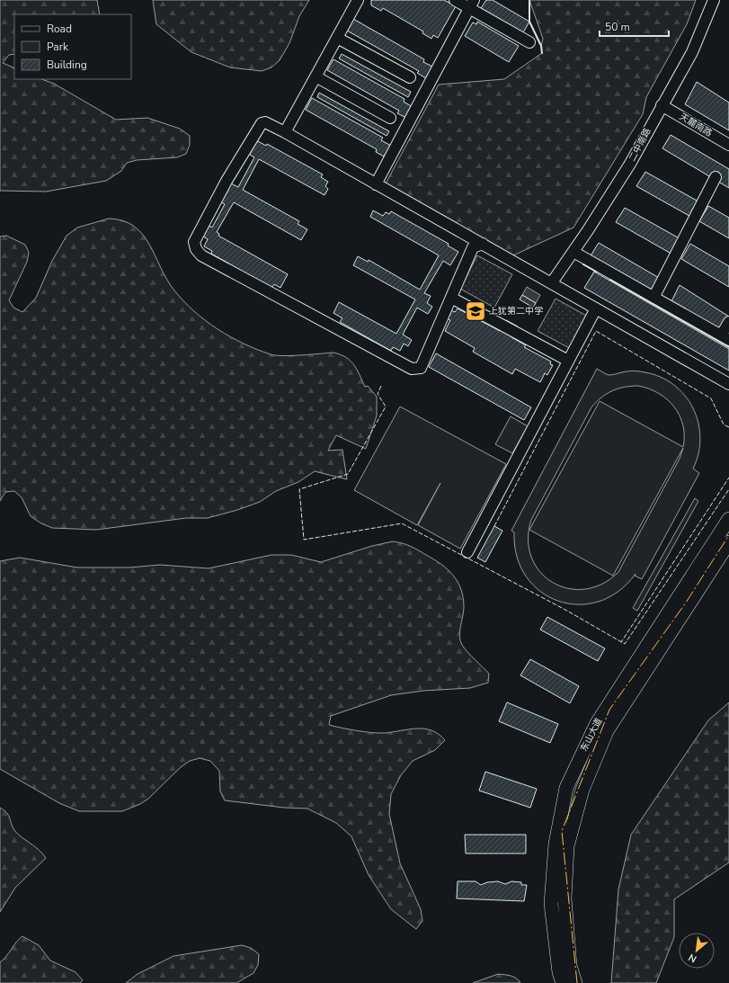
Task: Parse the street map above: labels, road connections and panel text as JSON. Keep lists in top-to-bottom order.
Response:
{
  "streets": {
    "main road": ["东山大道"],
    "street": ["天麓南路", "二中南路"]
  },
  "crossings": [
    ["天麓南路", "二中南路"]
  ],
  "places": {
    "school or university": ["上犹第二中学"]
  },
  "legend": ["Road", "Park", "Building"],
  "scale_bar": "50 m",
  "north": "bottom left"
}
